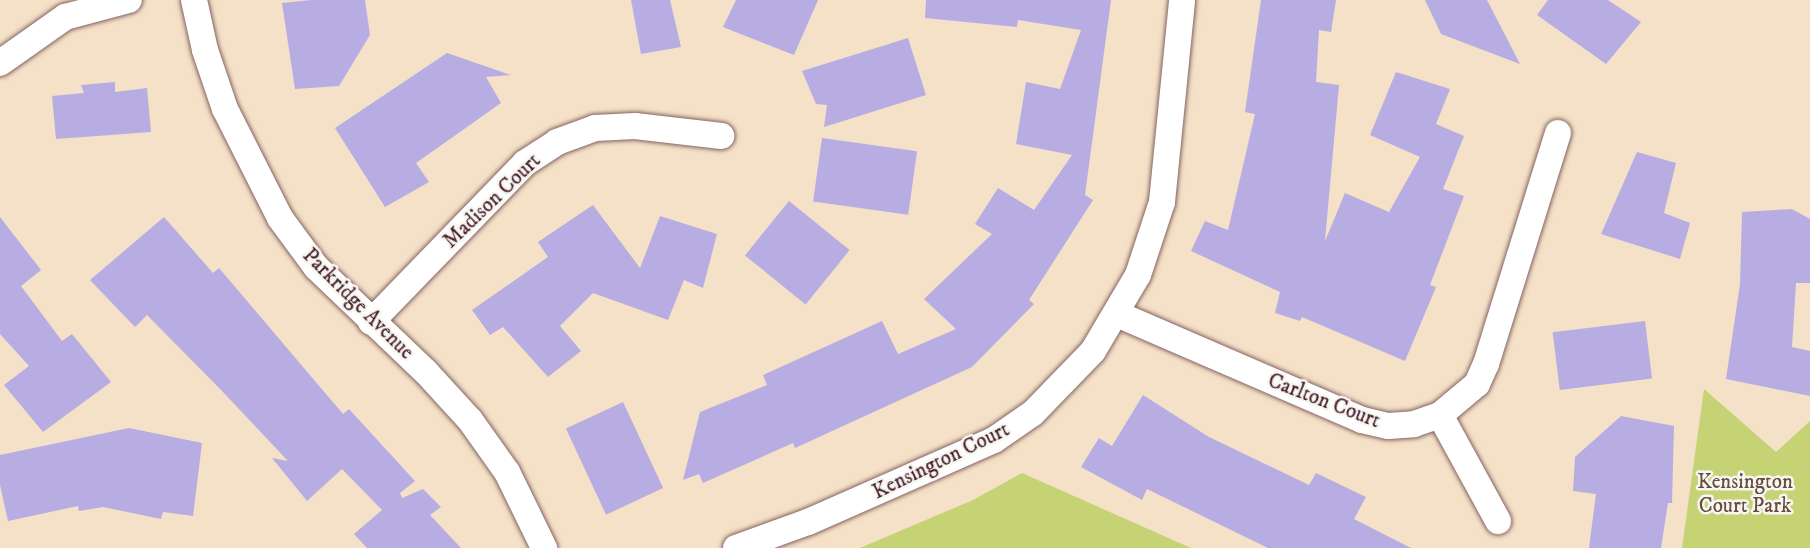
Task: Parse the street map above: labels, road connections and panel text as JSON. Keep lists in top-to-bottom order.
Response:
{
  "streets": {
    "street": [
      "Madison Court",
      "Parkridge Avenue",
      "Carlton Court",
      "Kensington Court"
    ]
  },
  "crossings": [
    ["Madison Court", "Parkridge Avenue"],
    ["Carlton Court", "Kensington Court"]
  ],
  "parks": ["Kensington Court Park"]
}
